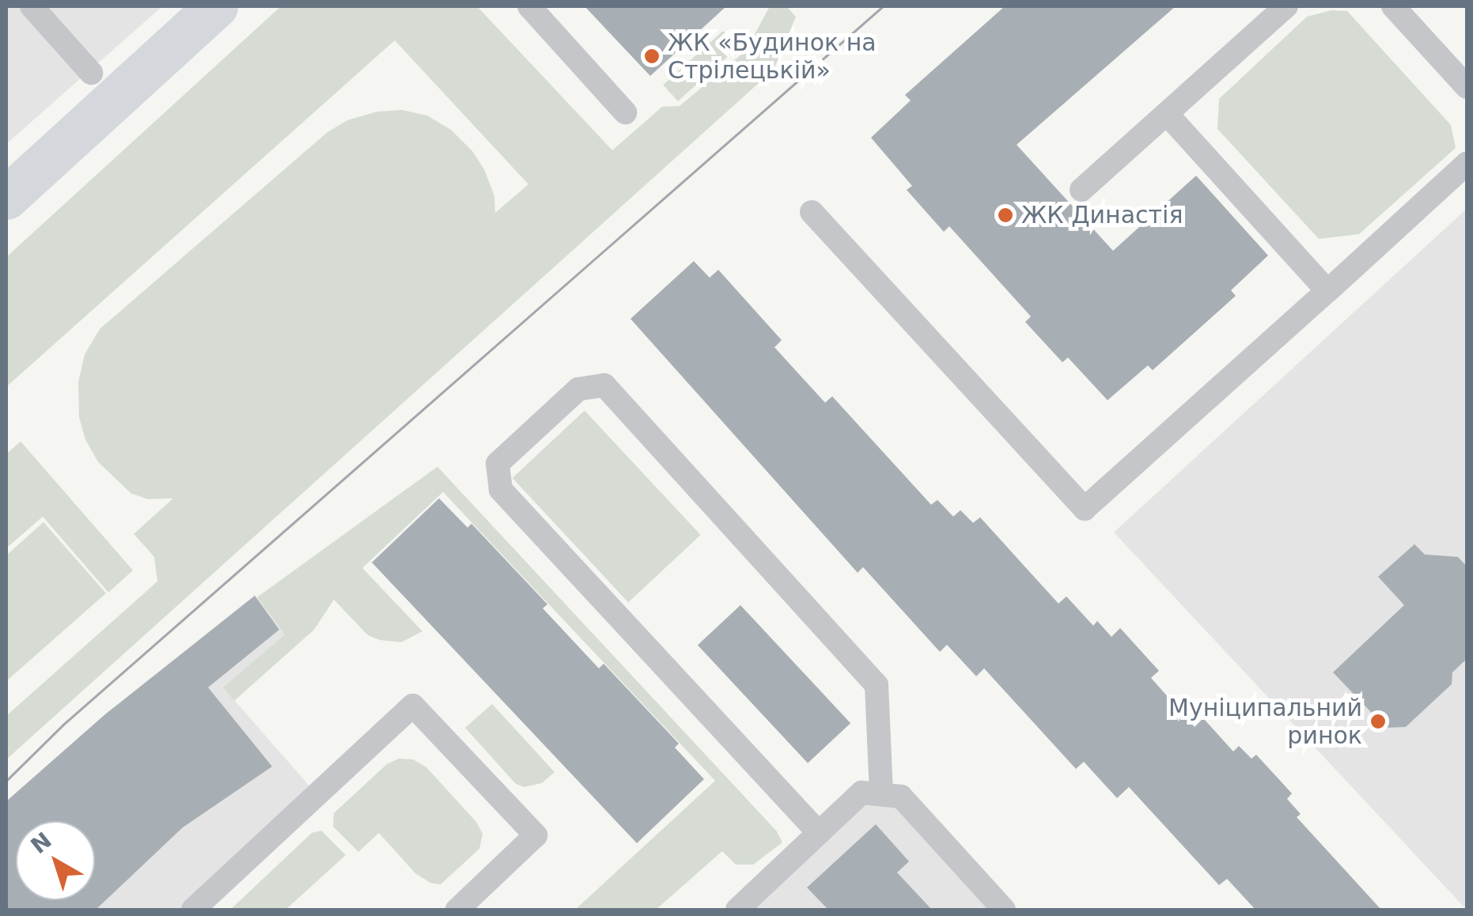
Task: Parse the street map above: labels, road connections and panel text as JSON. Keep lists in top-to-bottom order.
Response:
{
  "places": ["ЖК «Будинок на Стрілецькій»", "ЖК Династія", "Муніципальний ринок"],
  "north": "top left"
}
